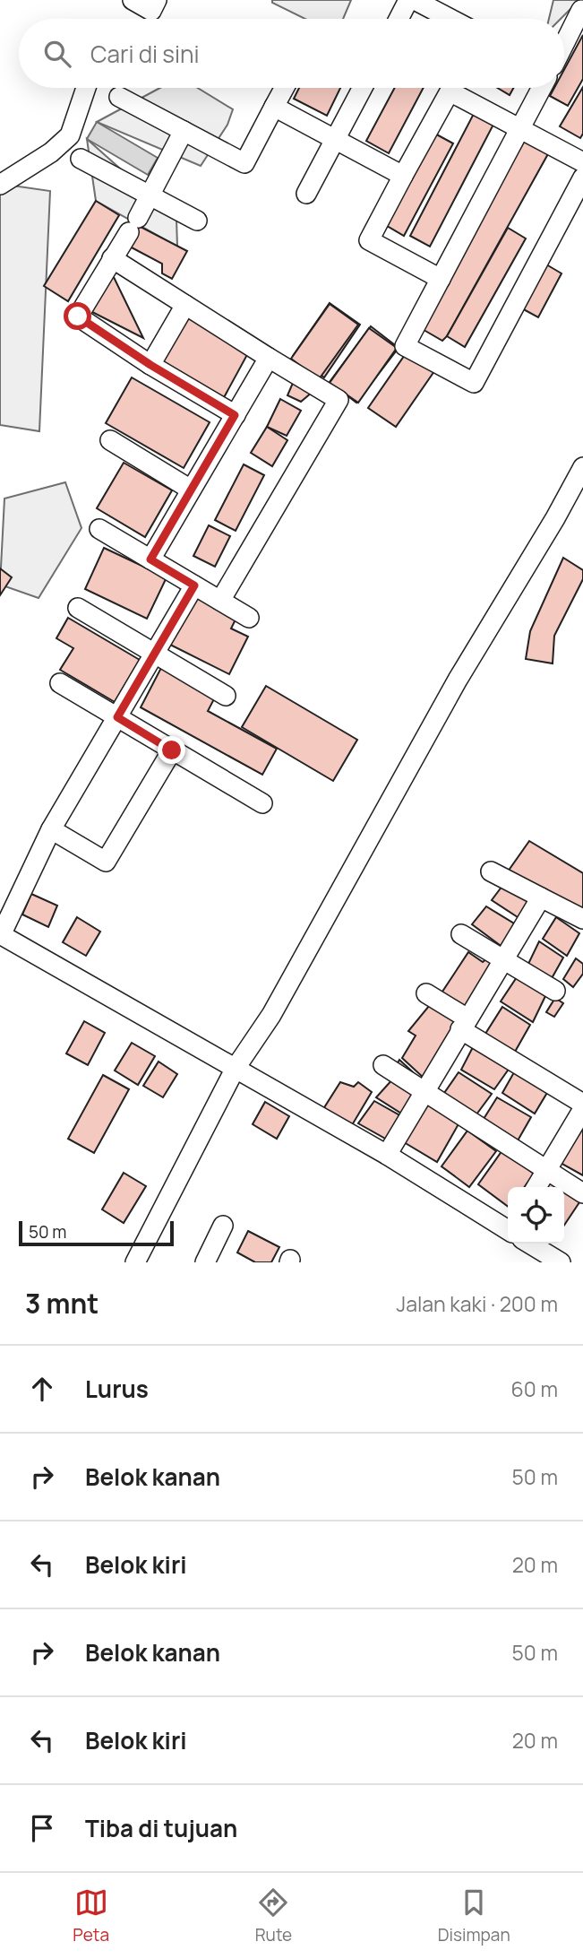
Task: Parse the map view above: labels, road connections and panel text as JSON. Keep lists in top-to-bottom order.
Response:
{
  "scale_bar": "50 m",
  "page": {
    "search": "Cari di sini",
    "scale": "50 m",
    "heading": ["3 mnt", "Jalan kaki · 200 m"],
    "list": [
      ["Lurus", "60 m"],
      ["Belok kanan", "50 m"],
      ["Belok kiri", "20 m"],
      ["Belok kanan", "50 m"],
      ["Belok kiri", "20 m"],
      "Tiba di tujuan"
    ],
    "nav": ["Peta", "Rute", "Disimpan"]
  }
}
